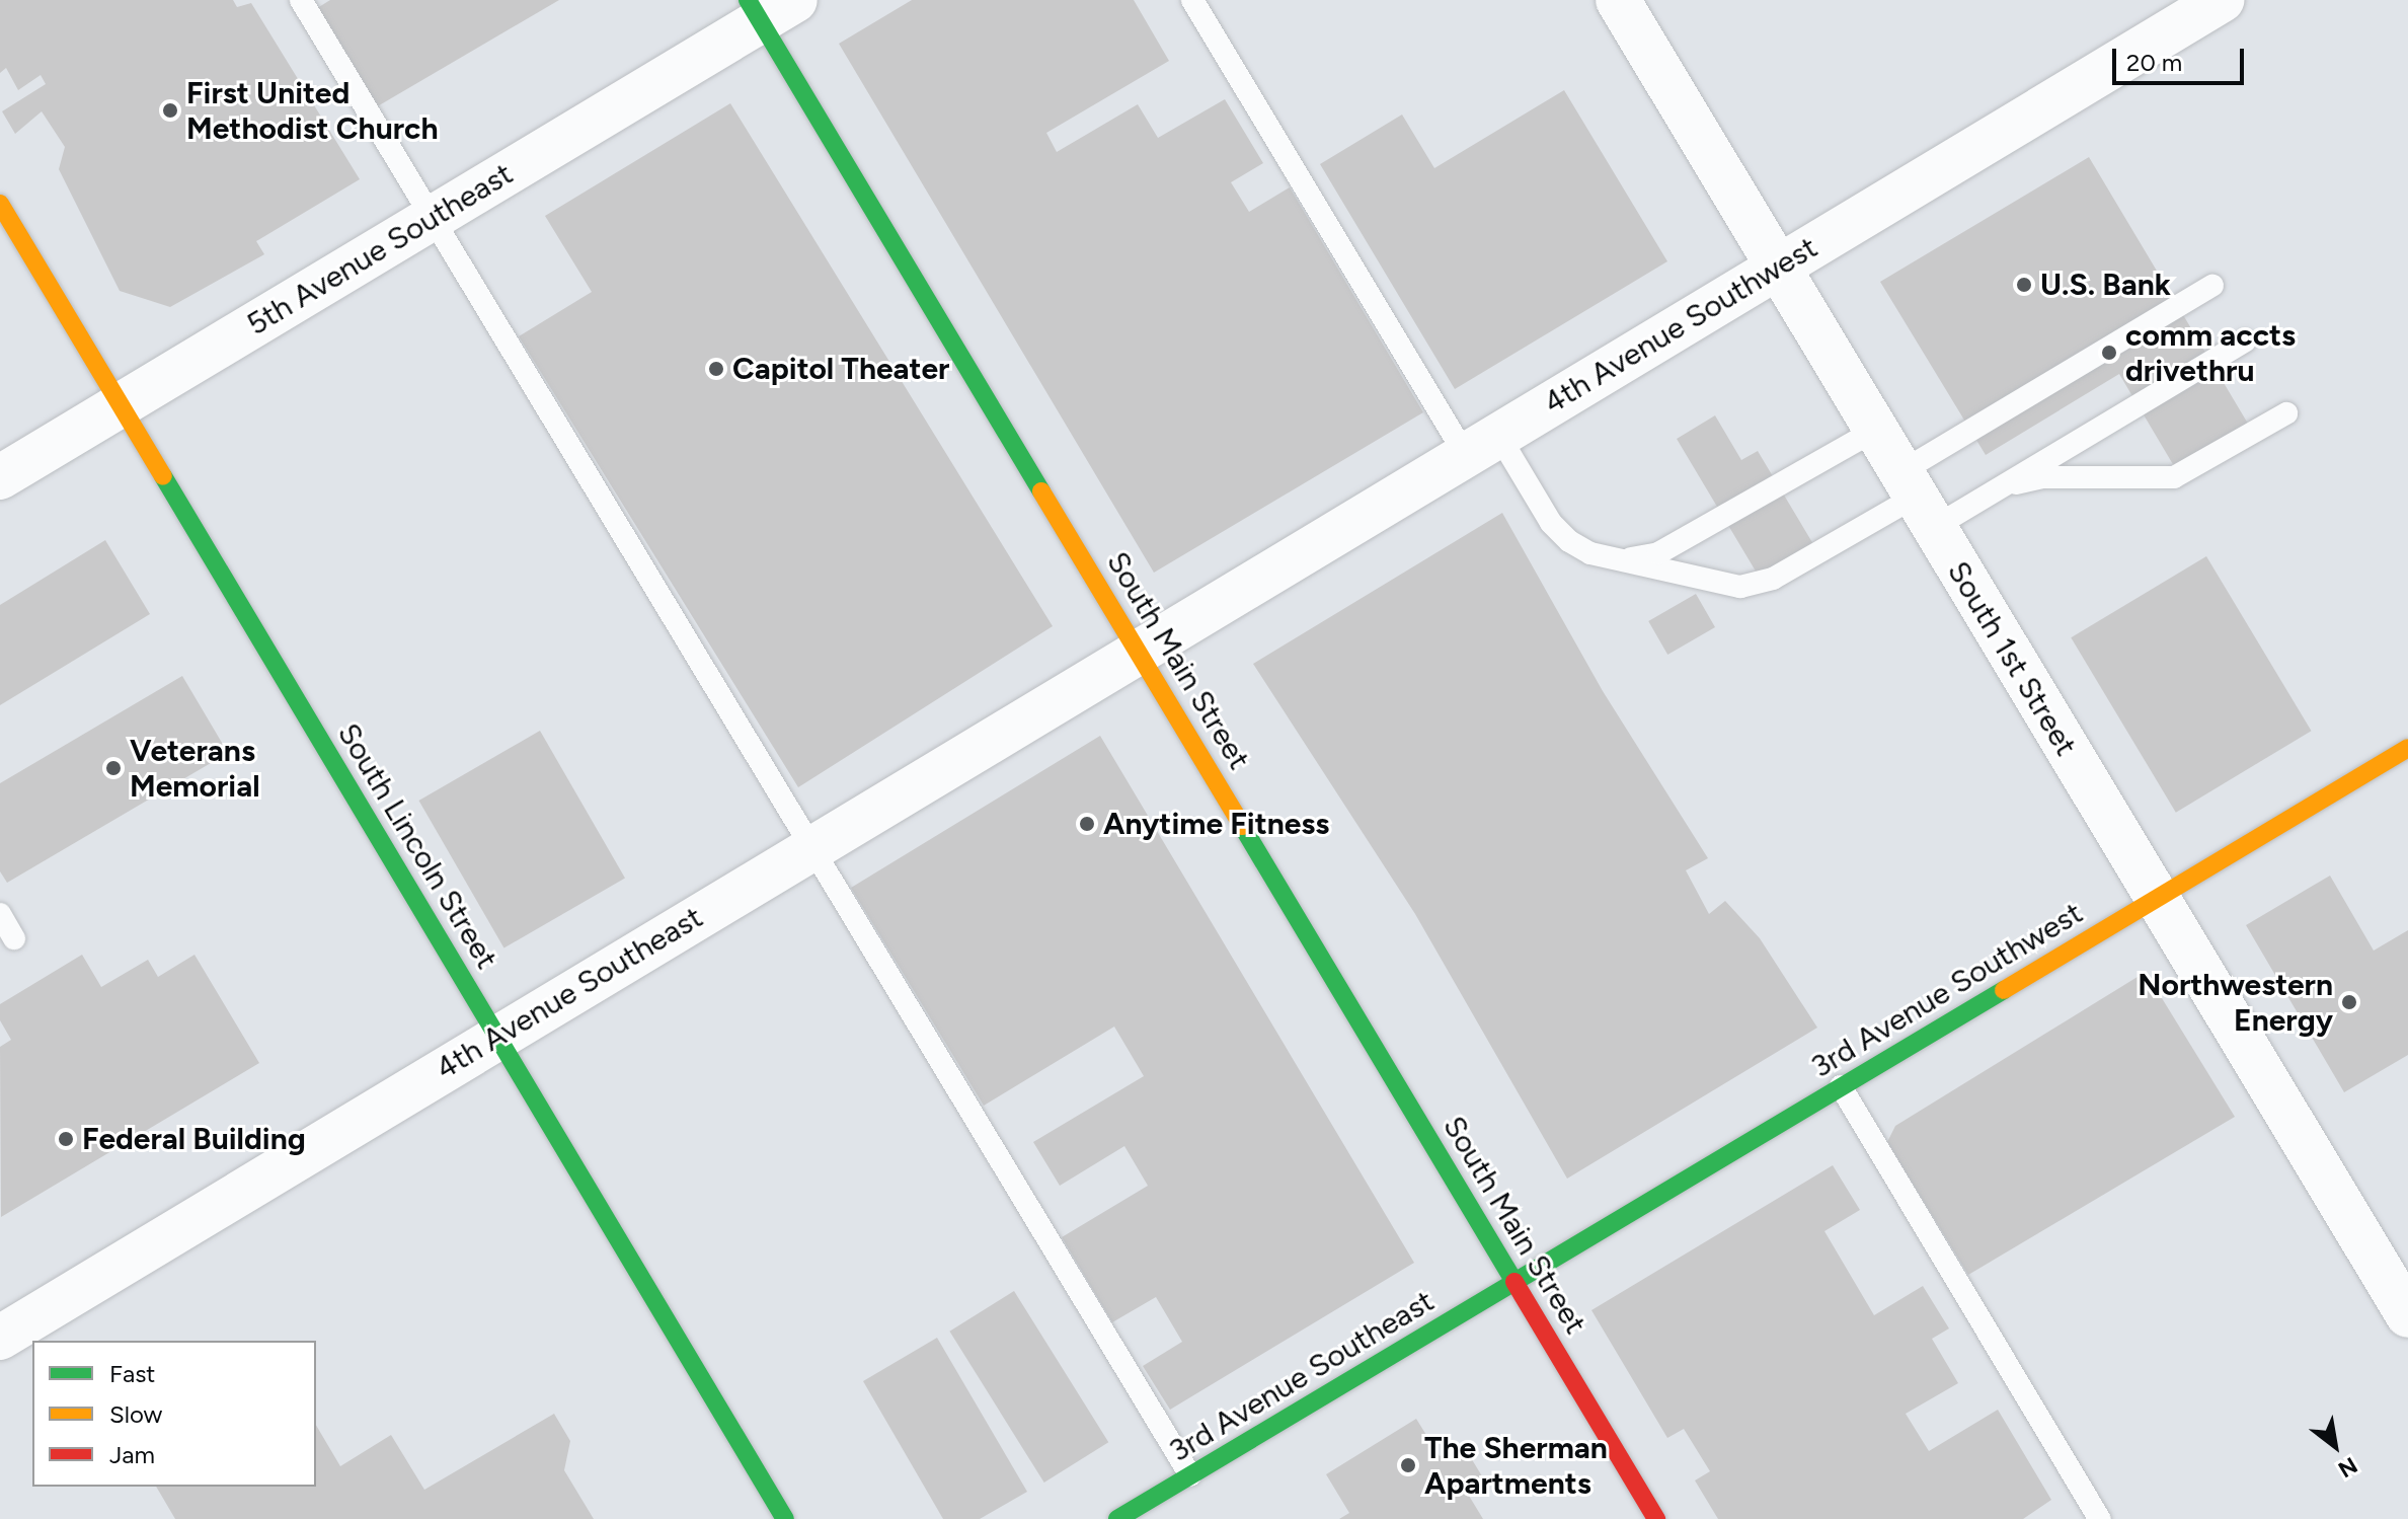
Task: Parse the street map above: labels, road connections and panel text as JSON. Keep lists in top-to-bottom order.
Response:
{
  "streets": {
    "street": [
      "5th Avenue Southeast",
      "4th Avenue Southwest",
      "South 1st Street",
      "South Main Street",
      "South Lincoln Street",
      "3rd Avenue Southwest",
      "4th Avenue Southeast",
      "3rd Avenue Southeast"
    ]
  },
  "crossings": [
    ["5th Avenue Southeast", "South Main Street"],
    ["5th Avenue Southeast", "South Lincoln Street"],
    ["4th Avenue Southwest", "South 1st Street"],
    ["4th Avenue Southwest", "South Main Street"],
    ["4th Avenue Southwest", "4th Avenue Southeast"],
    ["South 1st Street", "3rd Avenue Southwest"],
    ["South Main Street", "3rd Avenue Southwest"],
    ["South Main Street", "4th Avenue Southeast"],
    ["South Main Street", "3rd Avenue Southeast"],
    ["South Lincoln Street", "4th Avenue Southeast"],
    ["3rd Avenue Southwest", "3rd Avenue Southeast"]
  ],
  "places": [
    "First United Methodist Church",
    "U.S. Bank",
    "comm accts drivethru",
    "Capitol Theater",
    "Veterans Memorial",
    "Anytime Fitness",
    "Northwestern Energy",
    "Federal Building",
    "The Sherman Apartments"
  ],
  "legend": ["Fast", "Slow", "Jam"],
  "scale_bar": "20 m",
  "north": "bottom right"
}
